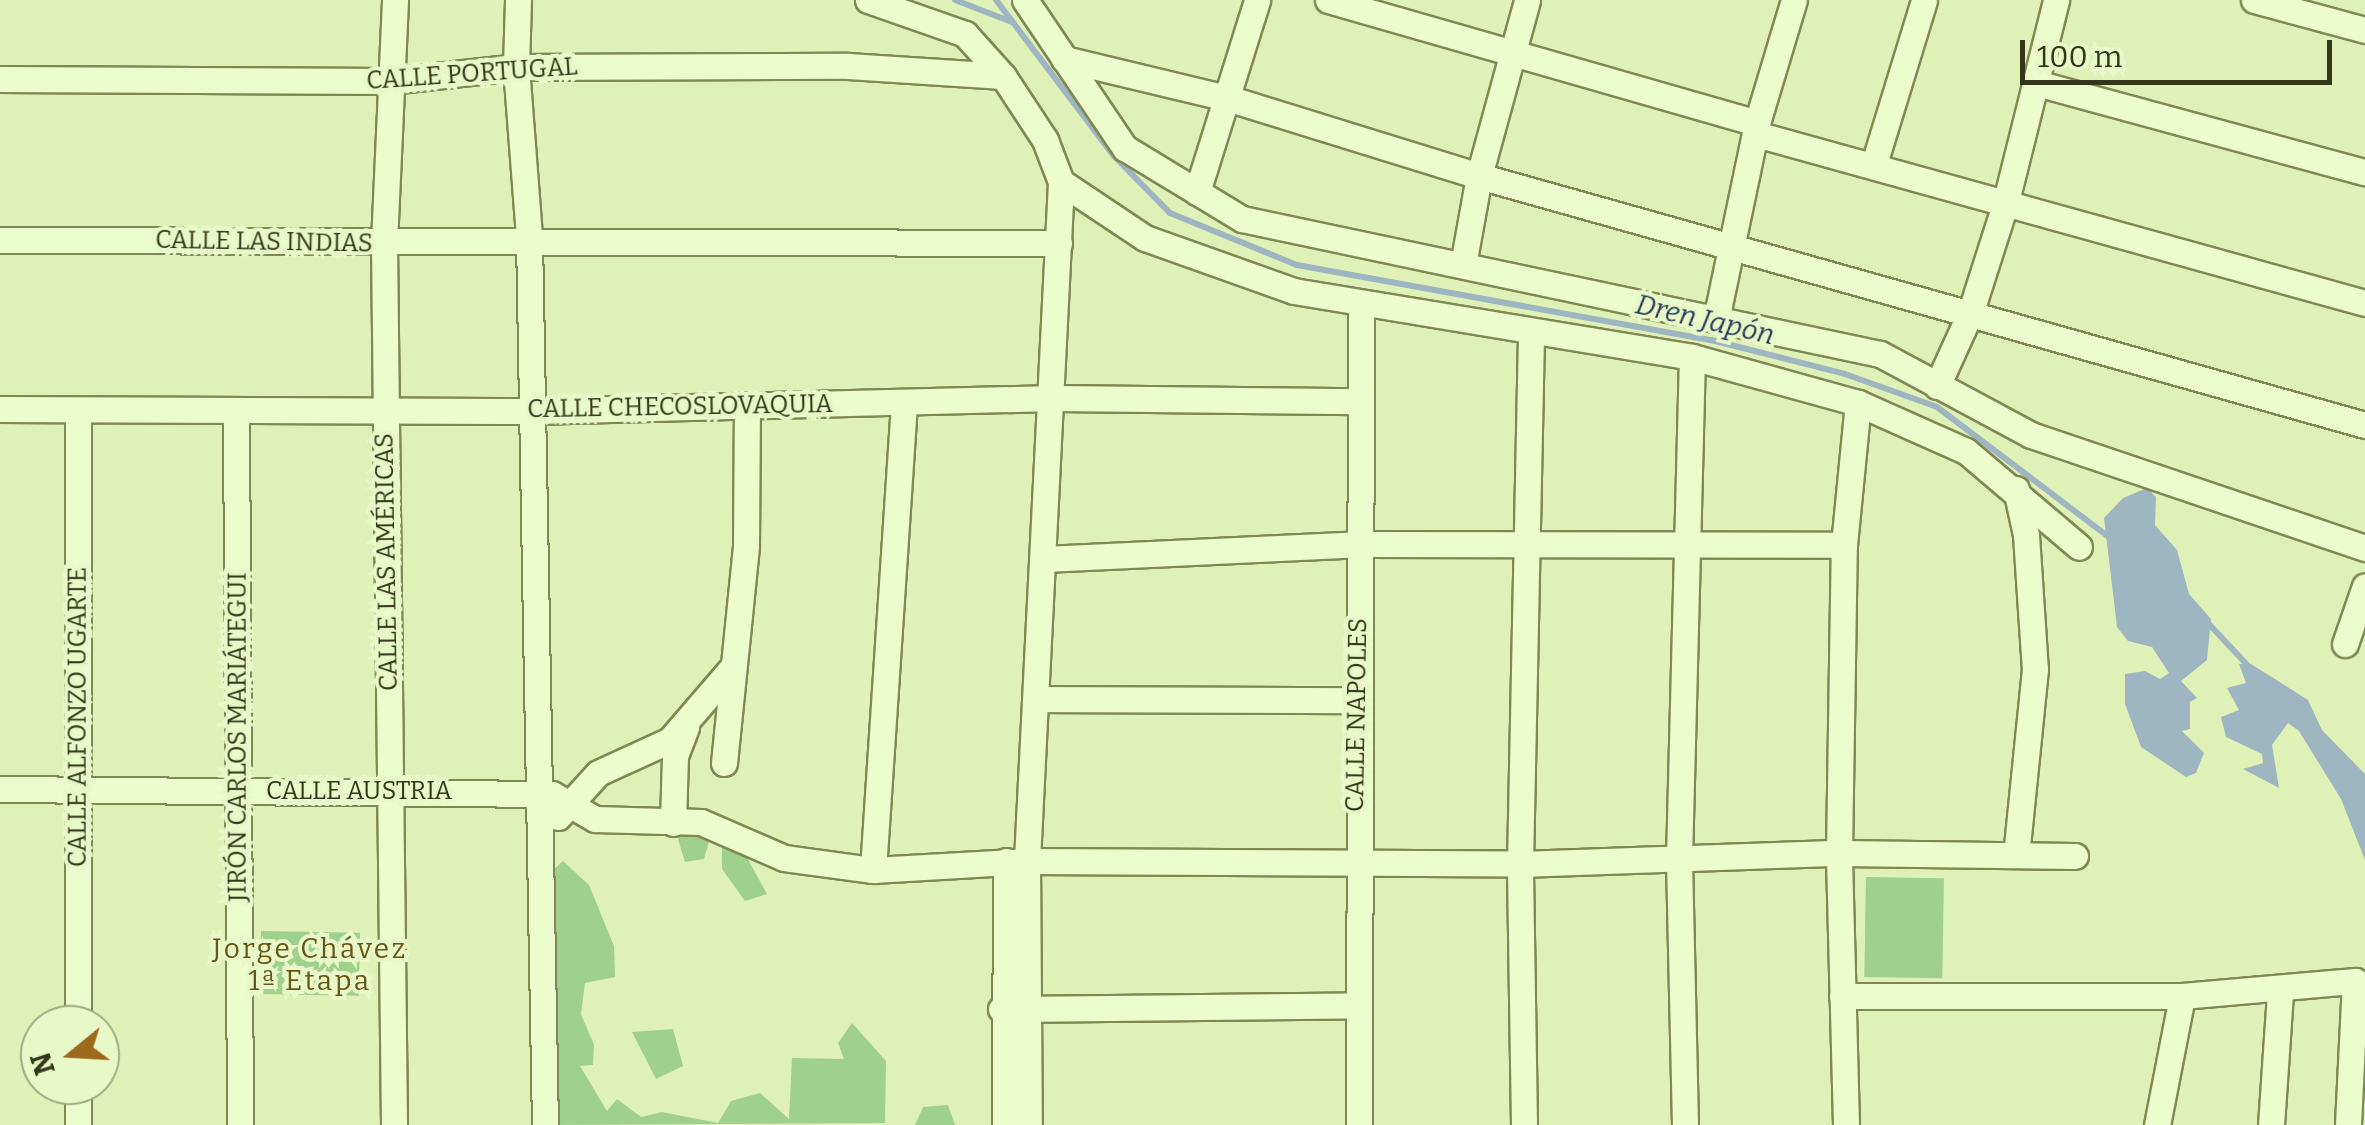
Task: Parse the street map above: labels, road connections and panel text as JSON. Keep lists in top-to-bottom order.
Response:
{
  "streets": {
    "street": [
      "CALLE PORTUGAL",
      "CALLE LAS INDIAS",
      "CALLE CHECOSLOVAQUIA",
      "CALLE LAS AMÉRICAS",
      "CALLE NAPOLES",
      "CALLE ALFONZO UGARTE",
      "JIRÓN CARLOS MARIÁTEGUI",
      "CALLE AUSTRIA"
    ]
  },
  "crossings": [
    ["CALLE PORTUGAL", "CALLE LAS AMÉRICAS"],
    ["CALLE LAS INDIAS", "CALLE LAS AMÉRICAS"],
    ["CALLE CHECOSLOVAQUIA", "CALLE LAS AMÉRICAS"],
    ["CALLE CHECOSLOVAQUIA", "CALLE NAPOLES"],
    ["CALLE CHECOSLOVAQUIA", "CALLE ALFONZO UGARTE"],
    ["CALLE CHECOSLOVAQUIA", "JIRÓN CARLOS MARIÁTEGUI"],
    ["CALLE LAS AMÉRICAS", "CALLE AUSTRIA"],
    ["CALLE NAPOLES", "CALLE AUSTRIA"],
    ["CALLE ALFONZO UGARTE", "CALLE AUSTRIA"],
    ["JIRÓN CARLOS MARIÁTEGUI", "CALLE AUSTRIA"]
  ],
  "districts": ["Jorge Chávez 1ª Etapa"],
  "water": ["Dren Japón"],
  "scale_bar": "100 m",
  "north": "left"
}
